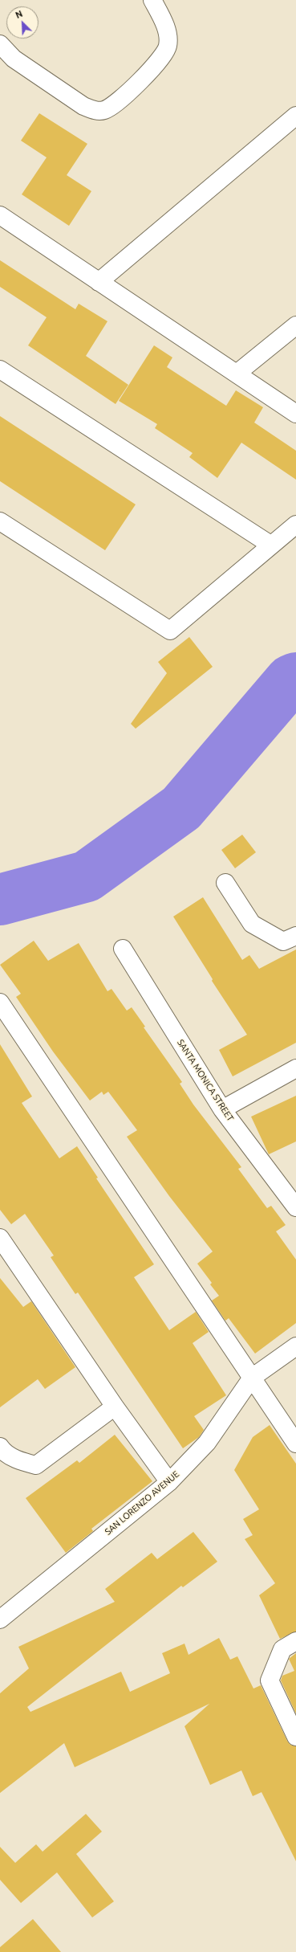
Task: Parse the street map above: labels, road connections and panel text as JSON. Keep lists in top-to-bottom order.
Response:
{
  "streets": {
    "street": ["SANTA MONICA STREET", "SAN LORENZO AVENUE"]
  },
  "north": "top left"
}
